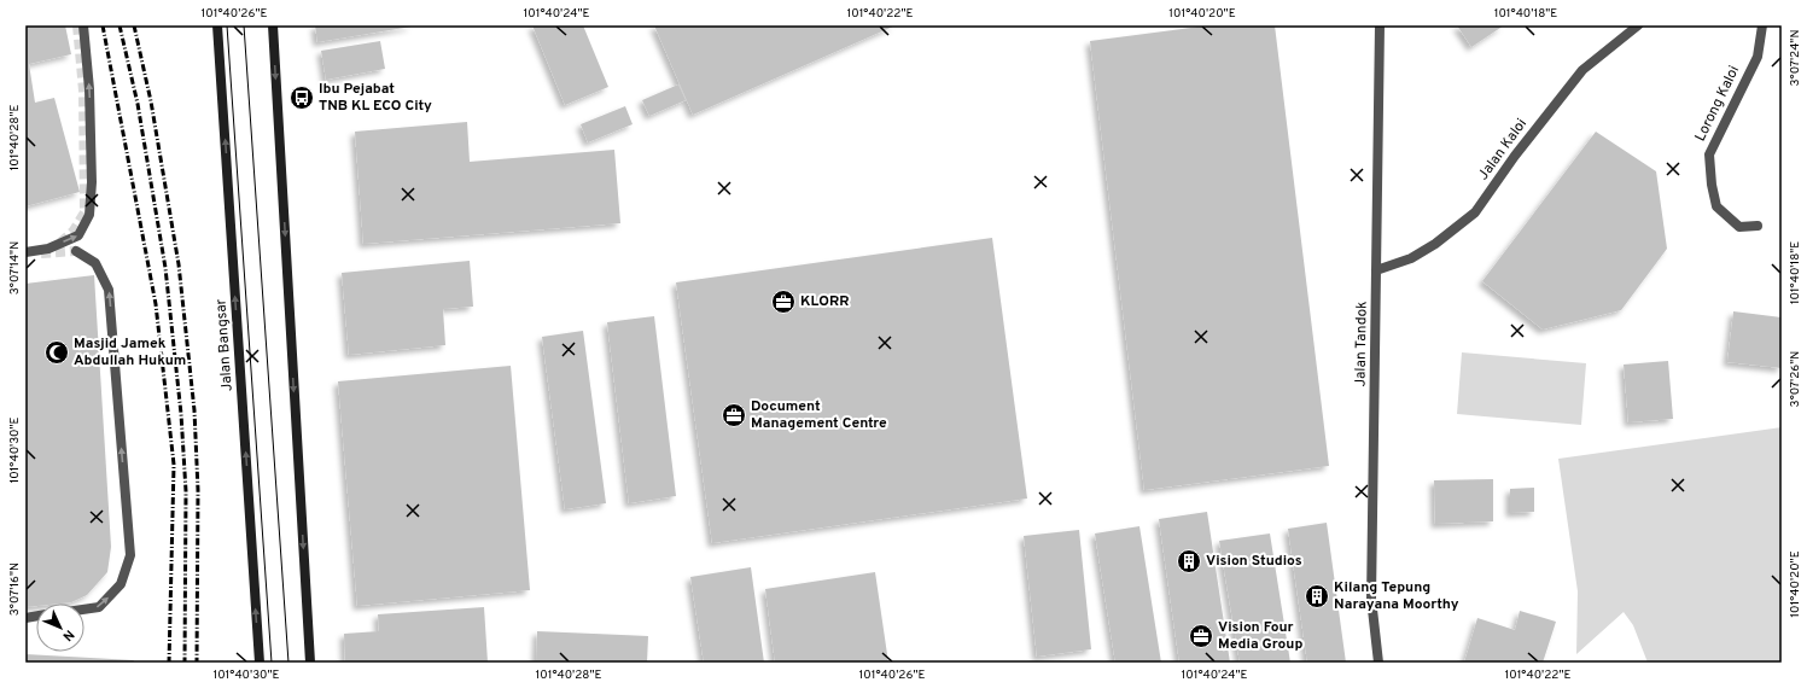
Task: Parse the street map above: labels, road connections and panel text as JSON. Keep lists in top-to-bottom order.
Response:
{
  "streets": {
    "main road": ["Jalan Bangsar"],
    "street": ["Lorong Kaloi", "Jalan Kaloi", "Jalan Tandok"]
  },
  "crossings": [
    ["Jalan Kaloi", "Jalan Tandok"]
  ],
  "places": {
    "bus stop": ["Ibu Pejabat TNB KL ECO City"],
    "office": ["KLORR", "Document Management Centre", "Vision Four Media Group"],
    "mosque": ["Masjid Jamek Abdullah Hukum"],
    "building": ["Vision Studios", "Kilang Tepung Narayana Moorthy"]
  },
  "north": "bottom right",
  "coordinates": [
    "101°40'26\"E",
    "101°40'24\"E",
    "101°40'22\"E",
    "101°40'20\"E",
    "101°40'18\"E",
    "3°07'24\"N",
    "101°40'28\"E",
    "3°07'14\"N",
    "3°07'26\"N",
    "101°40'30\"E",
    "3°07'16\"N"
  ]
}
